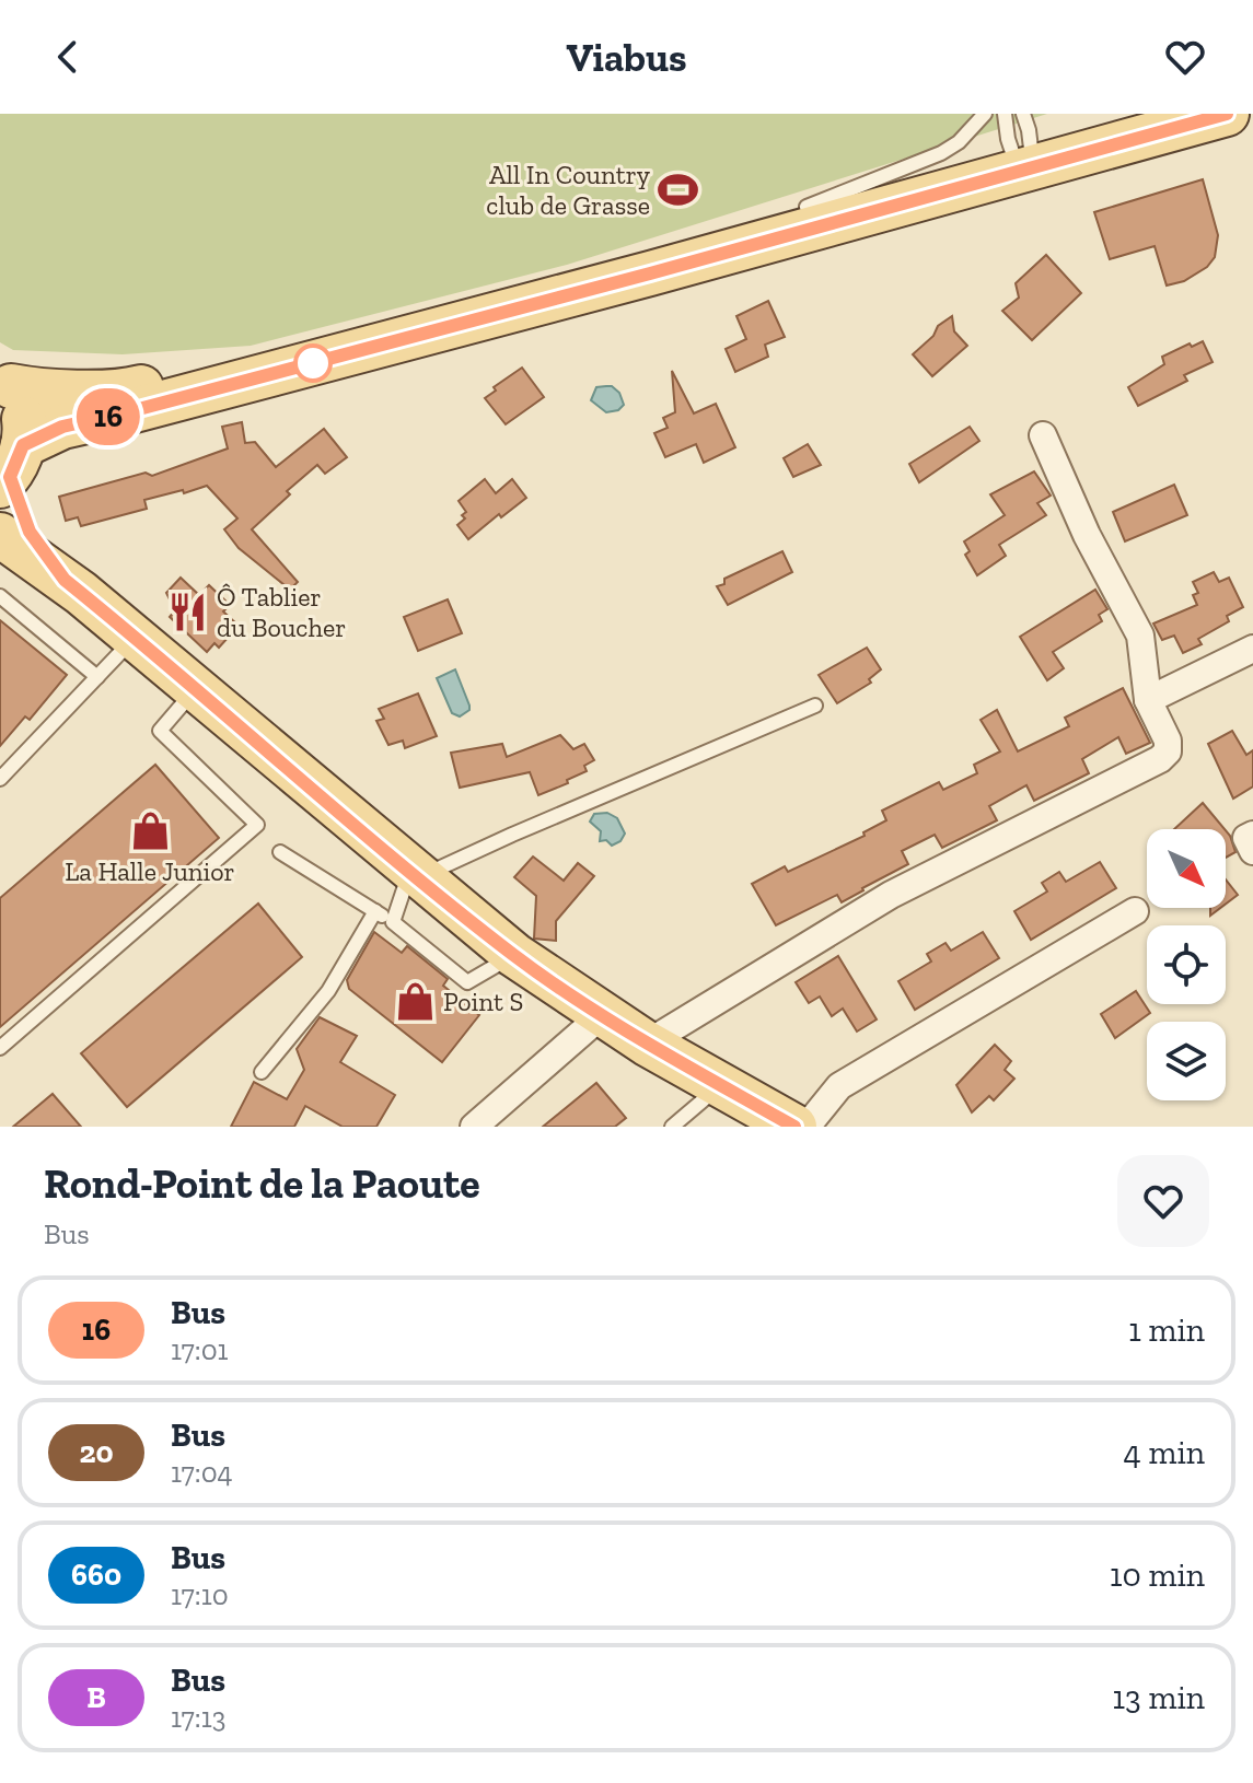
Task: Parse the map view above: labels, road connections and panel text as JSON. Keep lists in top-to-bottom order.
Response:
{
  "places": {
    "sports": ["All In Country club de Grasse"],
    "restaurant": ["Ô Tablier du Boucher"],
    "shop": ["La Halle Junior", "Point S"]
  },
  "lines": ["bus line 16"],
  "north": "bottom right",
  "page": {
    "header": "Viabus",
    "on_map": "16",
    "heading": ["Rond-Point de la Paoute", "Bus"],
    "list": [
      {
        "mark": "16",
        "name": "Bus",
        "note": "17:01",
        "value": "1 min"
      },
      {
        "mark": "20",
        "name": "Bus",
        "note": "17:04",
        "value": "4 min"
      },
      {
        "mark": "660",
        "name": "Bus",
        "note": "17:10",
        "value": "10 min"
      },
      {
        "mark": "B",
        "name": "Bus",
        "note": "17:13",
        "value": "13 min"
      }
    ]
  }
}
